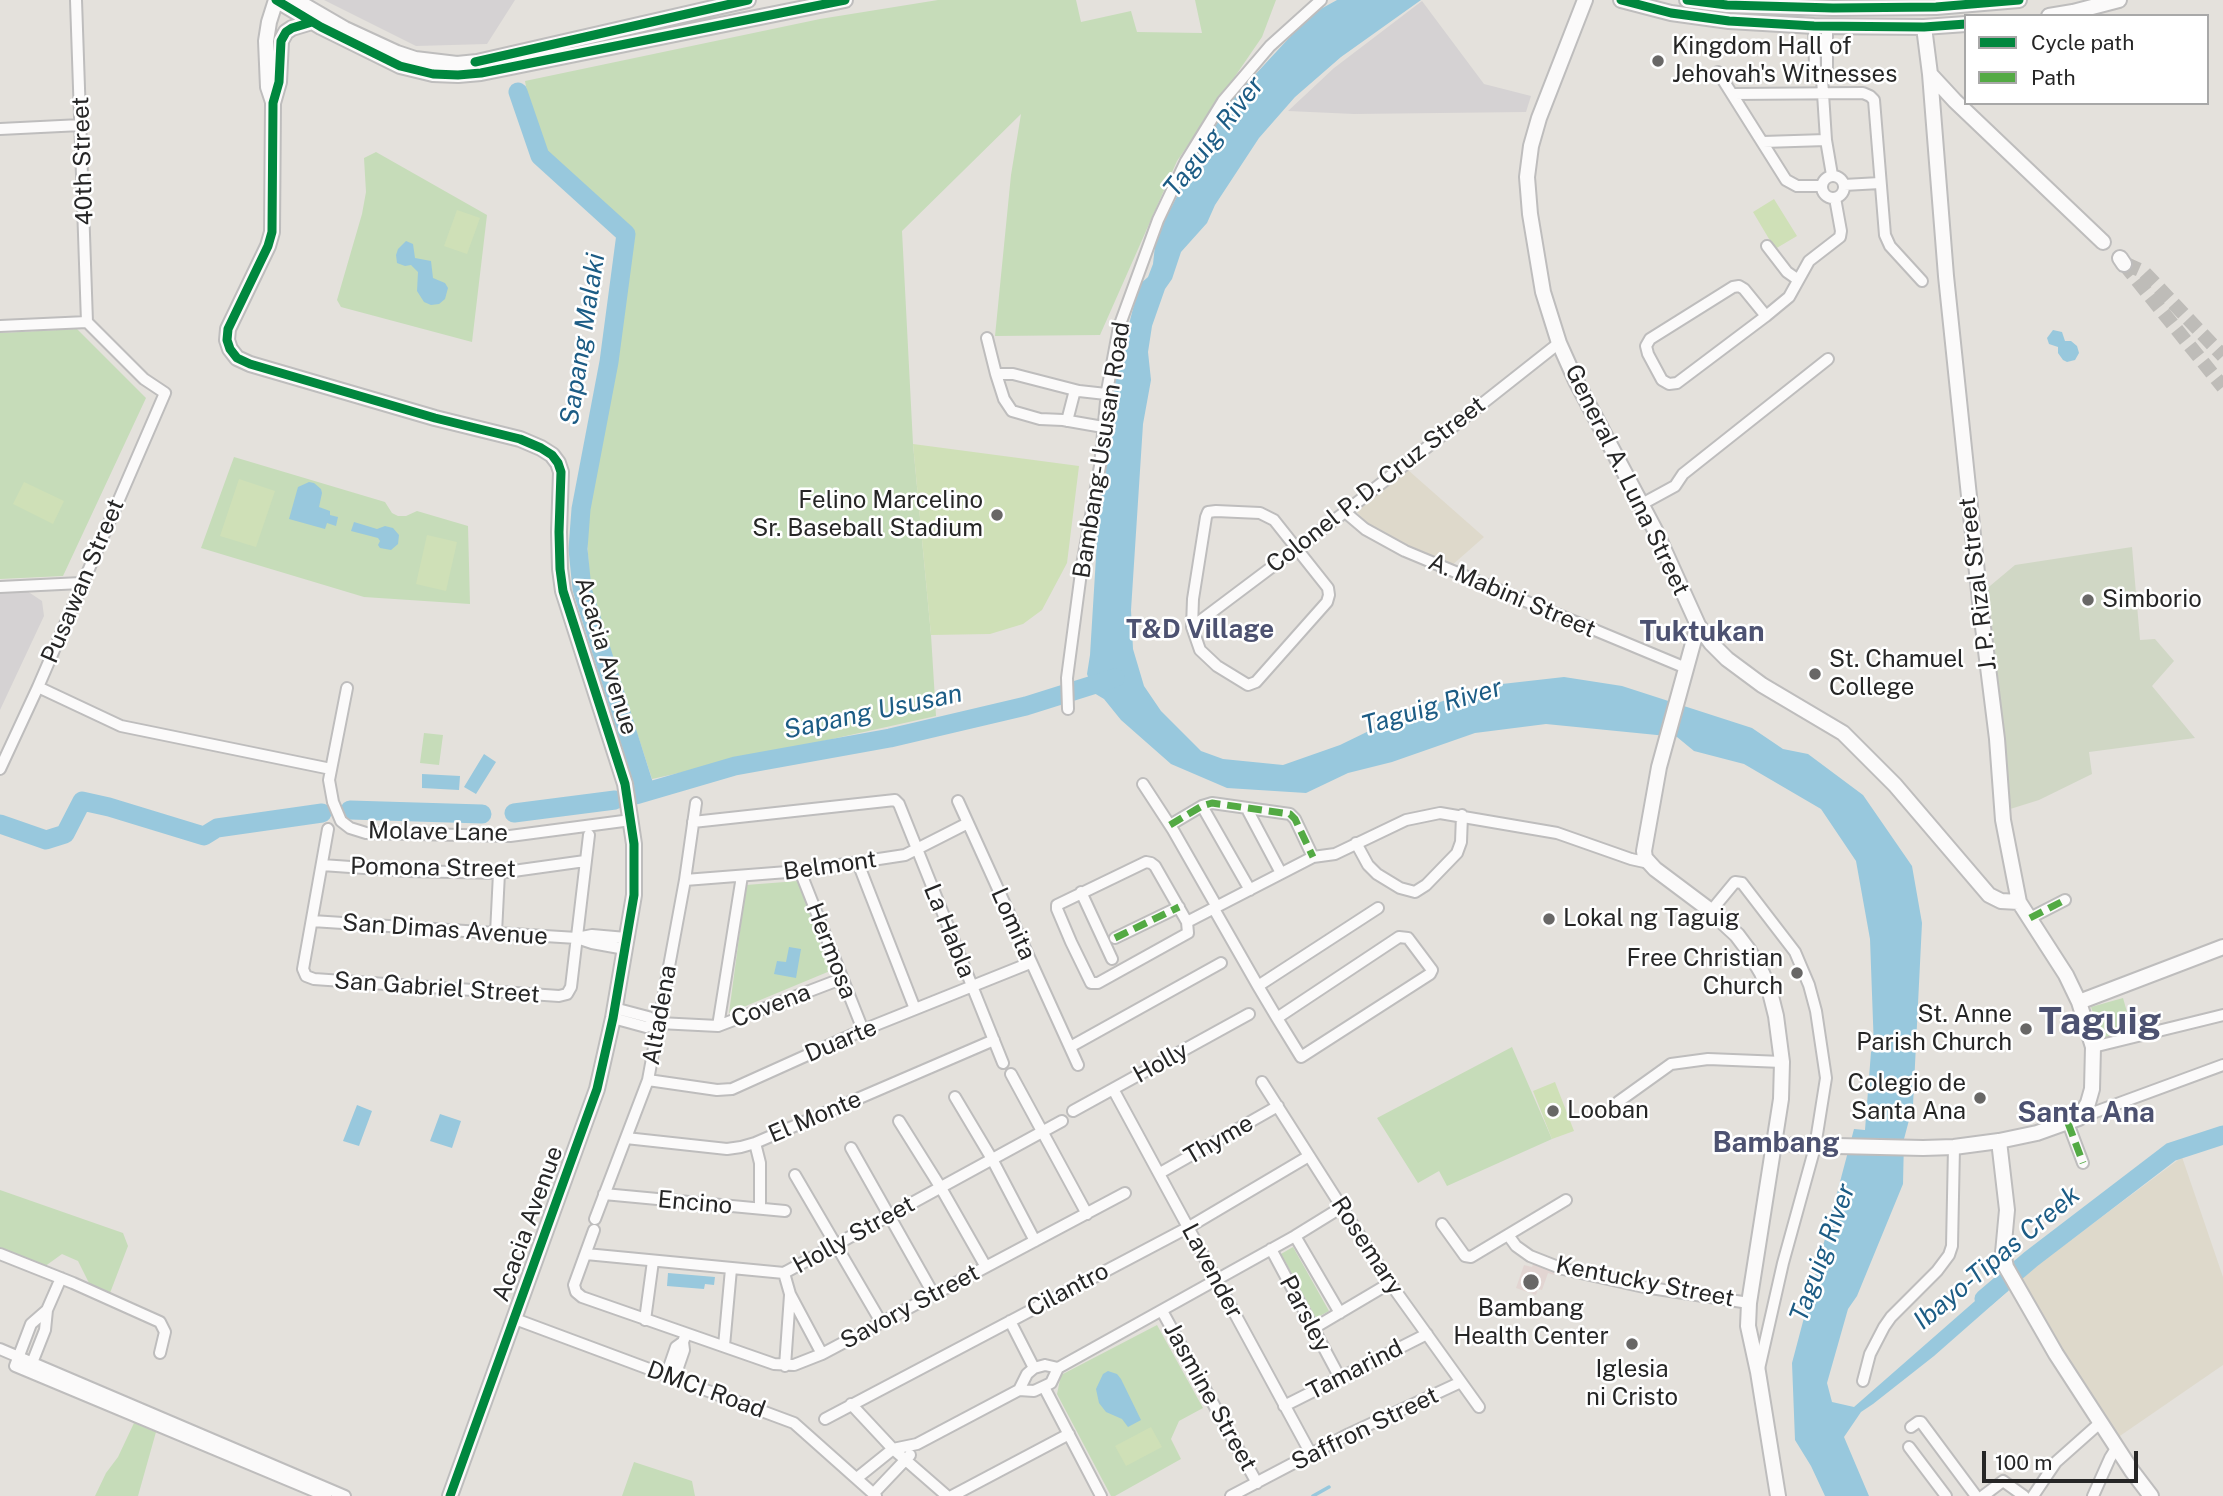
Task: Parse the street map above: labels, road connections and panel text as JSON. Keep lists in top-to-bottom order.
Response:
{
  "streets": {
    "main road": ["General A. Luna Street", "J. P. Rizal Street", "Acacia Avenue"],
    "street": [
      "40th Street",
      "Bambang-Ususan Road",
      "Colonel P. D. Cruz Street",
      "Pusawan Street",
      "A. Mabini Street",
      "Molave Lane",
      "Belmont",
      "Pomona Street",
      "Lomita",
      "San Dimas Avenue",
      "La Habla",
      "Hermosa",
      "San Gabriel Street",
      "Covena",
      "Altadena",
      "Duarte",
      "Holly",
      "El Monte",
      "Thyme",
      "Encino",
      "Holly Street",
      "Rosemary",
      "Lavender",
      "Kentucky Street",
      "Cilantro",
      "Savory Street",
      "Parsley",
      "Tamarind",
      "DMCI Road",
      "Jasmine Street",
      "Saffron Street"
    ]
  },
  "crossings": [
    ["40th Street", "Pusawan Street"],
    ["General A. Luna Street", "Colonel P. D. Cruz Street"],
    ["General A. Luna Street", "J. P. Rizal Street"],
    ["Colonel P. D. Cruz Street", "A. Mabini Street"],
    ["Acacia Avenue", "Molave Lane"],
    ["Acacia Avenue", "San Dimas Avenue"],
    ["Acacia Avenue", "Covena"],
    ["Acacia Avenue", "DMCI Road"],
    ["Belmont", "Lomita"],
    ["Belmont", "La Habla"],
    ["Belmont", "Hermosa"],
    ["Belmont", "Altadena"],
    ["Lomita", "Duarte"],
    ["San Dimas Avenue", "San Gabriel Street"],
    ["La Habla", "Altadena"],
    ["La Habla", "Duarte"],
    ["La Habla", "El Monte"],
    ["Hermosa", "Covena"],
    ["Hermosa", "Duarte"],
    ["Covena", "Altadena"],
    ["Altadena", "Duarte"],
    ["Altadena", "El Monte"],
    ["Altadena", "Encino"],
    ["Altadena", "Holly Street"],
    ["Holly", "Lavender"],
    ["Thyme", "Rosemary"],
    ["Thyme", "Lavender"],
    ["Rosemary", "Cilantro"],
    ["Rosemary", "Tamarind"],
    ["Rosemary", "Saffron Street"],
    ["Lavender", "Cilantro"],
    ["Lavender", "Tamarind"],
    ["Lavender", "Saffron Street"],
    ["Parsley", "Tamarind"],
    ["Jasmine Street", "Saffron Street"]
  ],
  "districts": [
    "T&D Village",
    "Tuktukan",
    "Taguig",
    "Santa Ana",
    "Bambang"
  ],
  "water": [
    "Taguig River",
    "Sapang Malaki",
    "Sapang Ususan",
    "Ibayo-Tipas Creek"
  ],
  "places": [
    "Kingdom Hall of Jehovah's Witnesses",
    "Felino Marcelino Sr. Baseball Stadium",
    "Simborio",
    "St. Chamuel College",
    "Lokal ng Taguig",
    "Free Christian Church",
    "St. Anne Parish Church",
    "Colegio de Santa Ana",
    "Looban",
    "Bambang Health Center",
    "Iglesia ni Cristo"
  ],
  "legend": ["Cycle path", "Path"],
  "scale_bar": "100 m"
}
